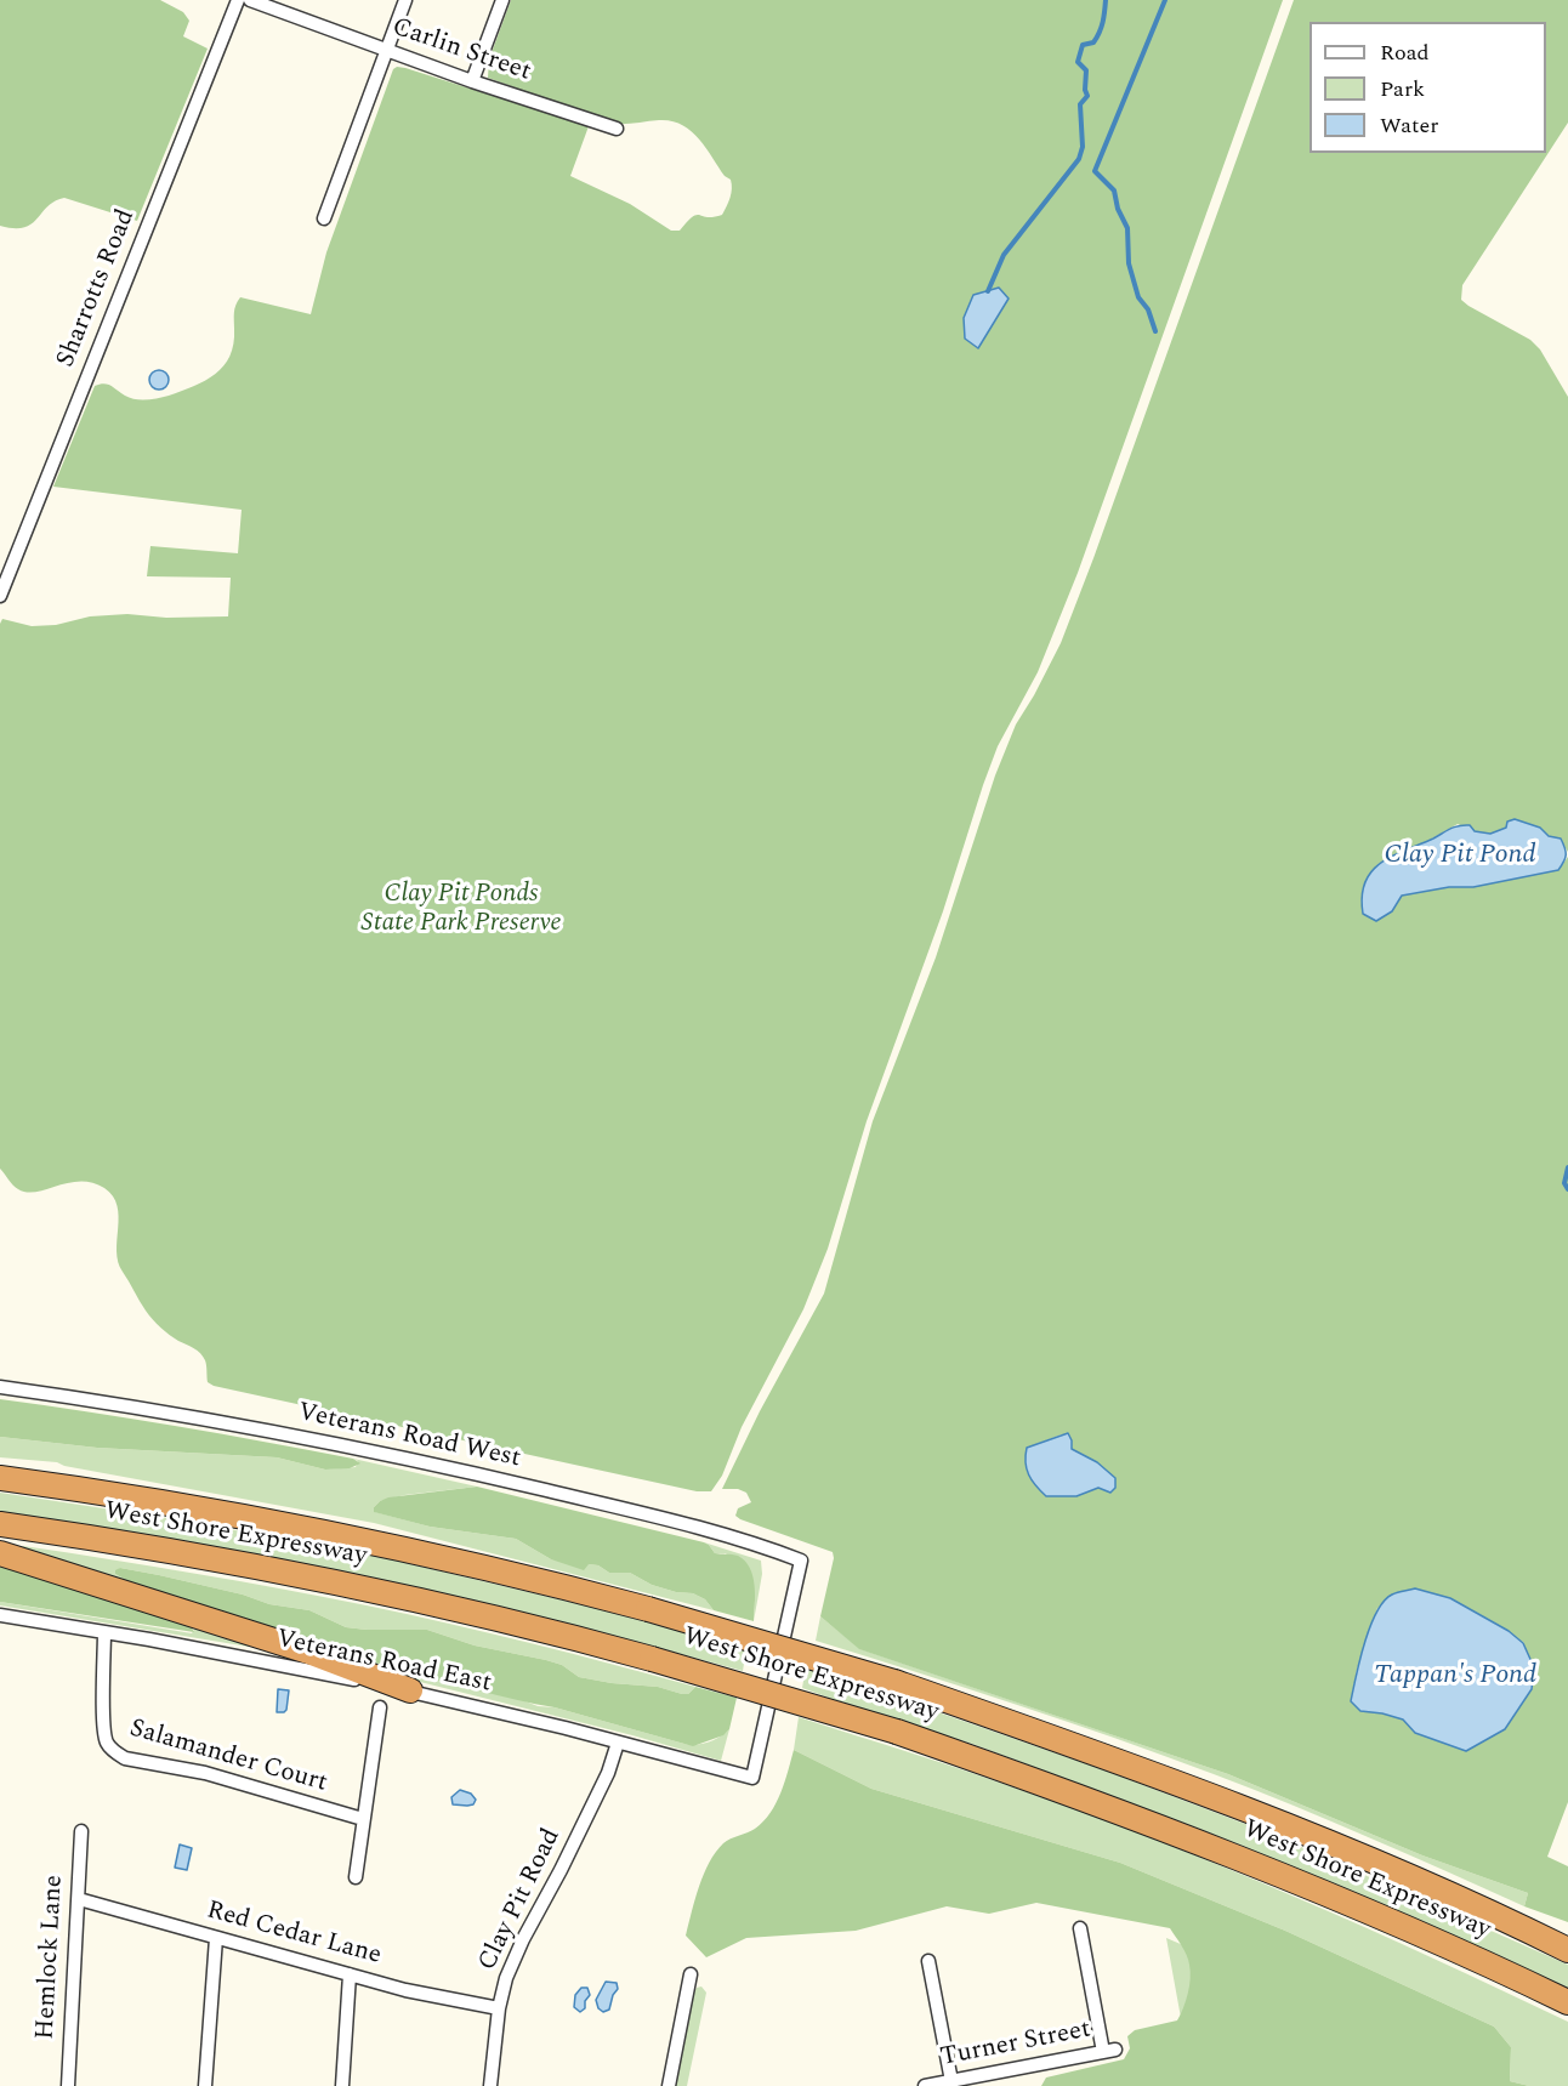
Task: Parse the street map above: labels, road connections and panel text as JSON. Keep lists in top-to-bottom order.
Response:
{
  "streets": {
    "highway": ["West Shore Expressway"],
    "street": [
      "Carlin Street",
      "Sharrotts Road",
      "Veterans Road West",
      "Veterans Road East",
      "Salamander Court",
      "Clay Pit Road",
      "Red Cedar Lane",
      "Hemlock Lane",
      "Turner Street"
    ]
  },
  "crossings": [
    ["Veterans Road West", "Veterans Road East"],
    ["Veterans Road East", "Salamander Court"],
    ["Veterans Road East", "Clay Pit Road"],
    ["Clay Pit Road", "Red Cedar Lane"],
    ["Red Cedar Lane", "Hemlock Lane"]
  ],
  "water": ["Clay Pit Pond", "Tappan's Pond"],
  "parks": ["Clay Pit Ponds State Park Preserve"],
  "legend": ["Road", "Park", "Water"]
}
